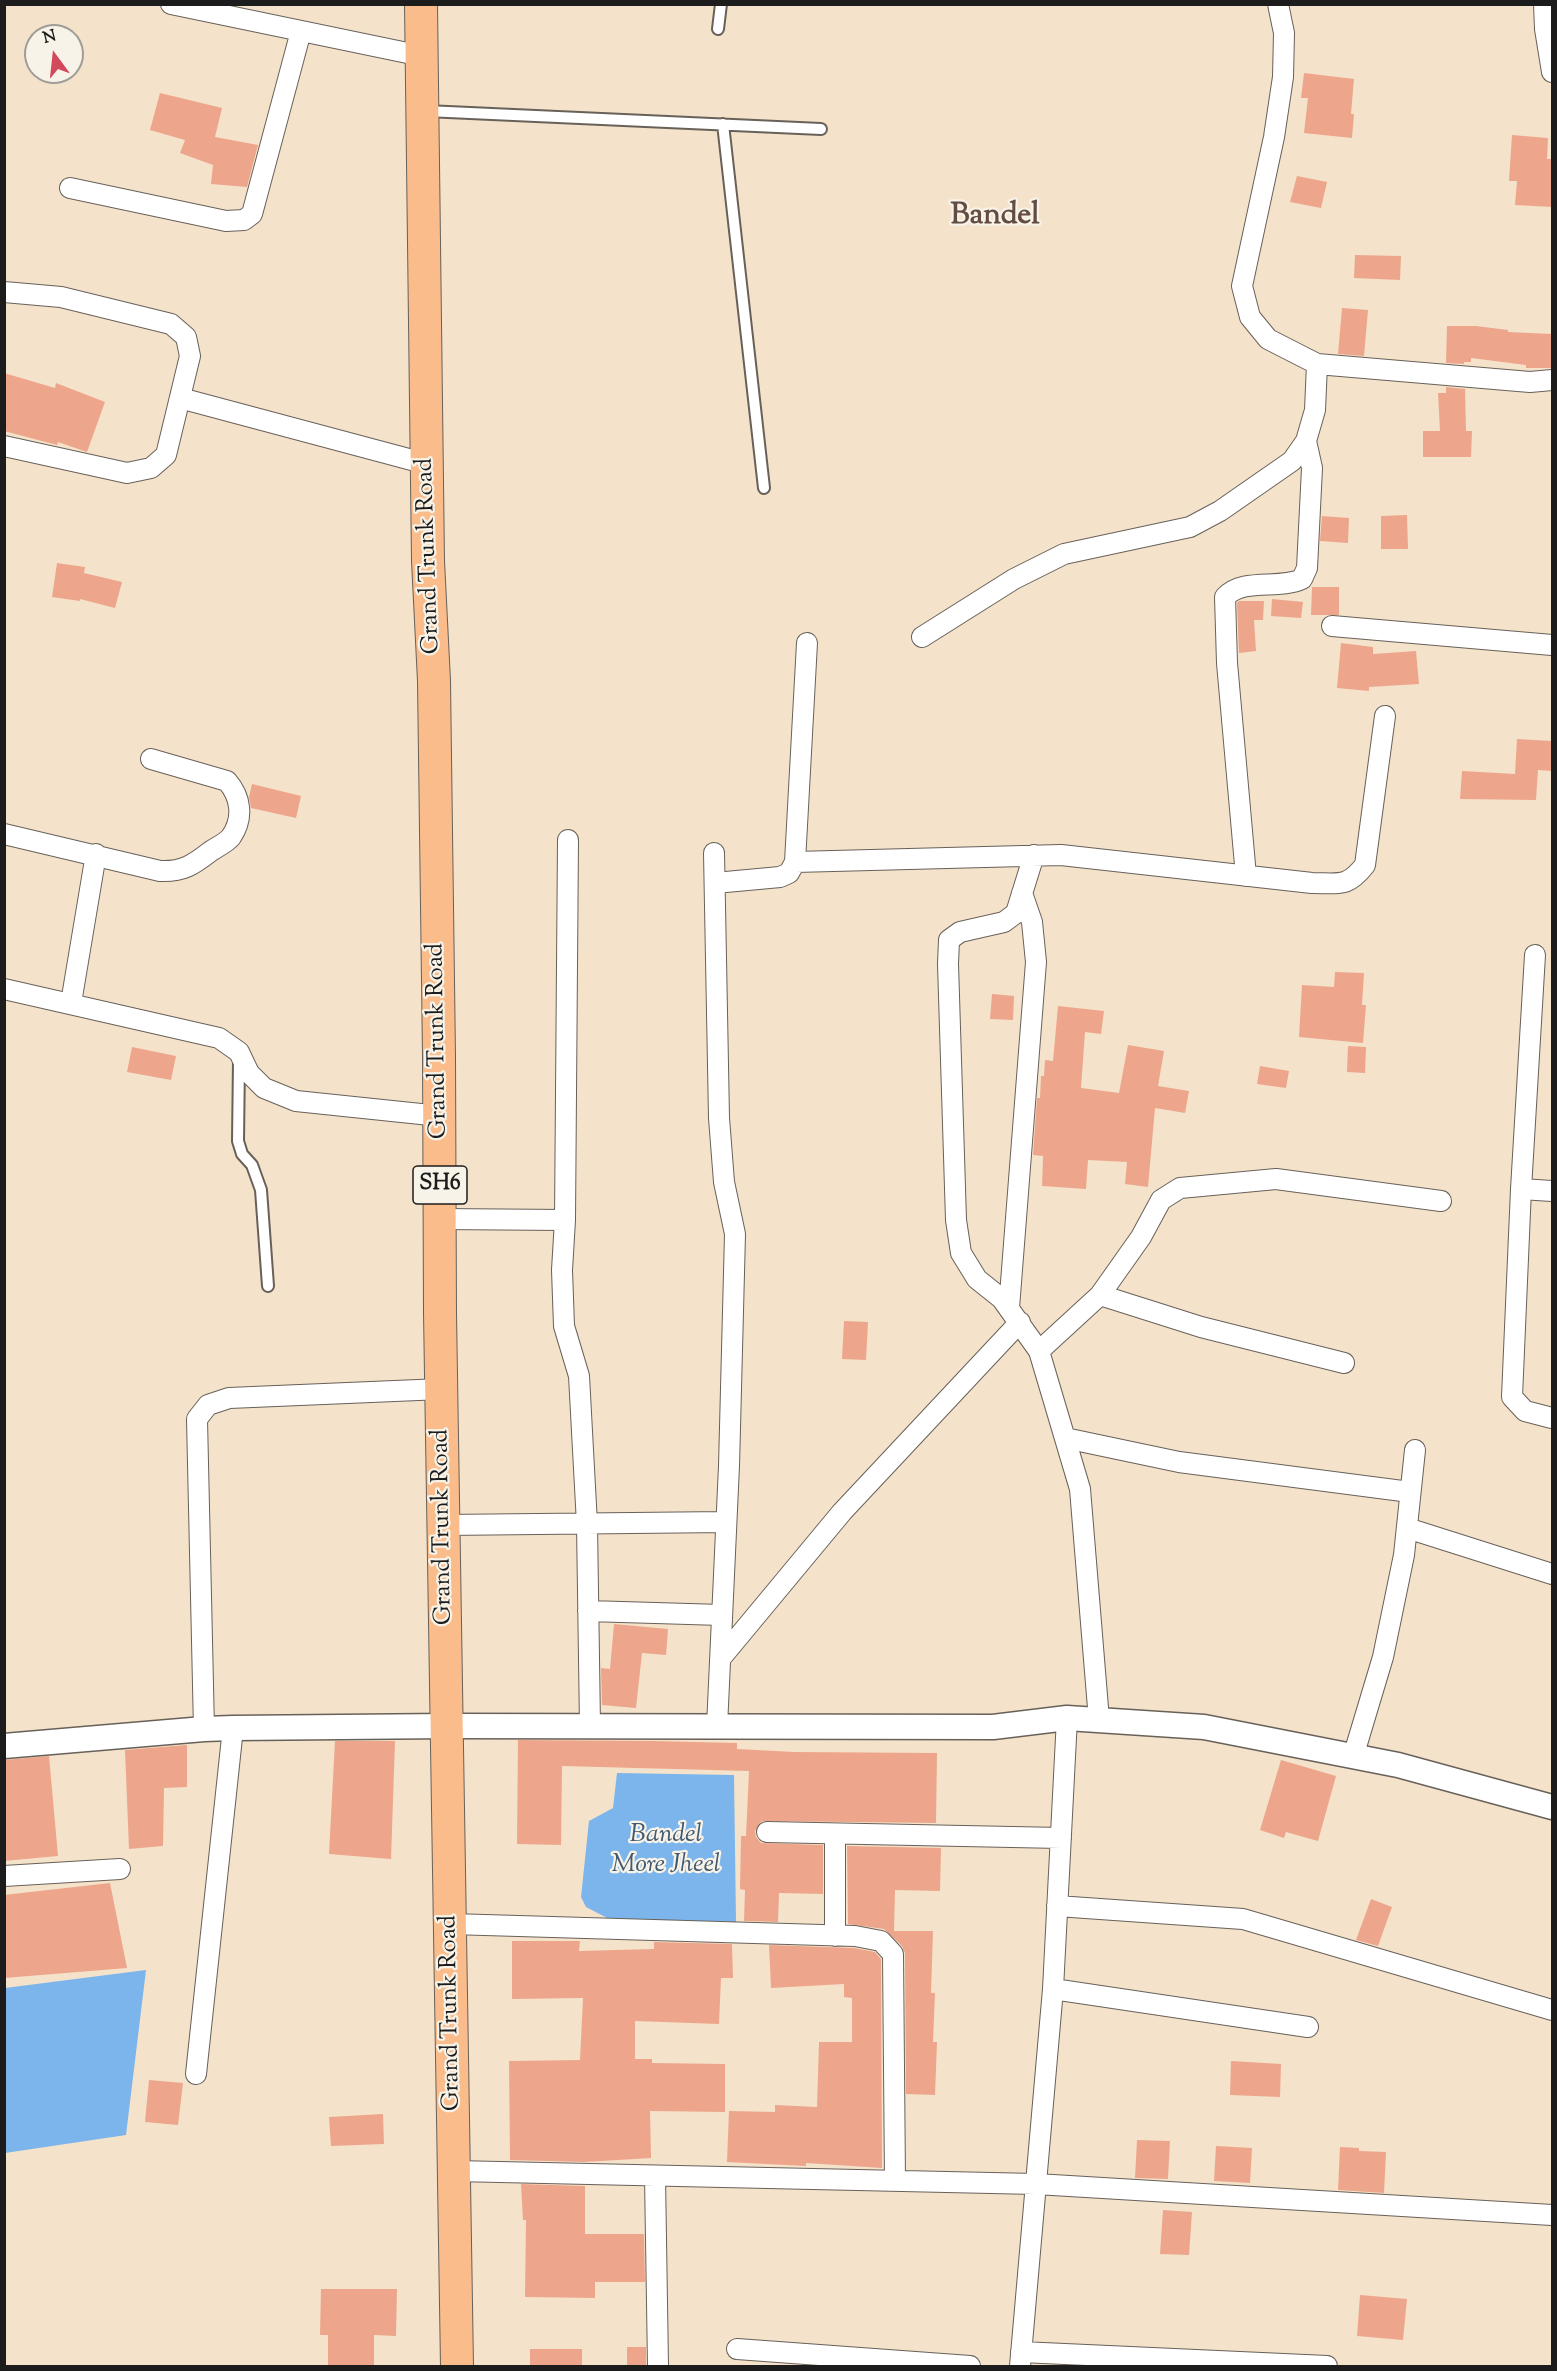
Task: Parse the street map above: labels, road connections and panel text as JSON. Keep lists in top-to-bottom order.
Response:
{
  "streets": {
    "main road": ["Grand Trunk Road", "SH6"]
  },
  "districts": ["Bandel"],
  "water": ["Bandel More Jheel"],
  "north": "top"
}
